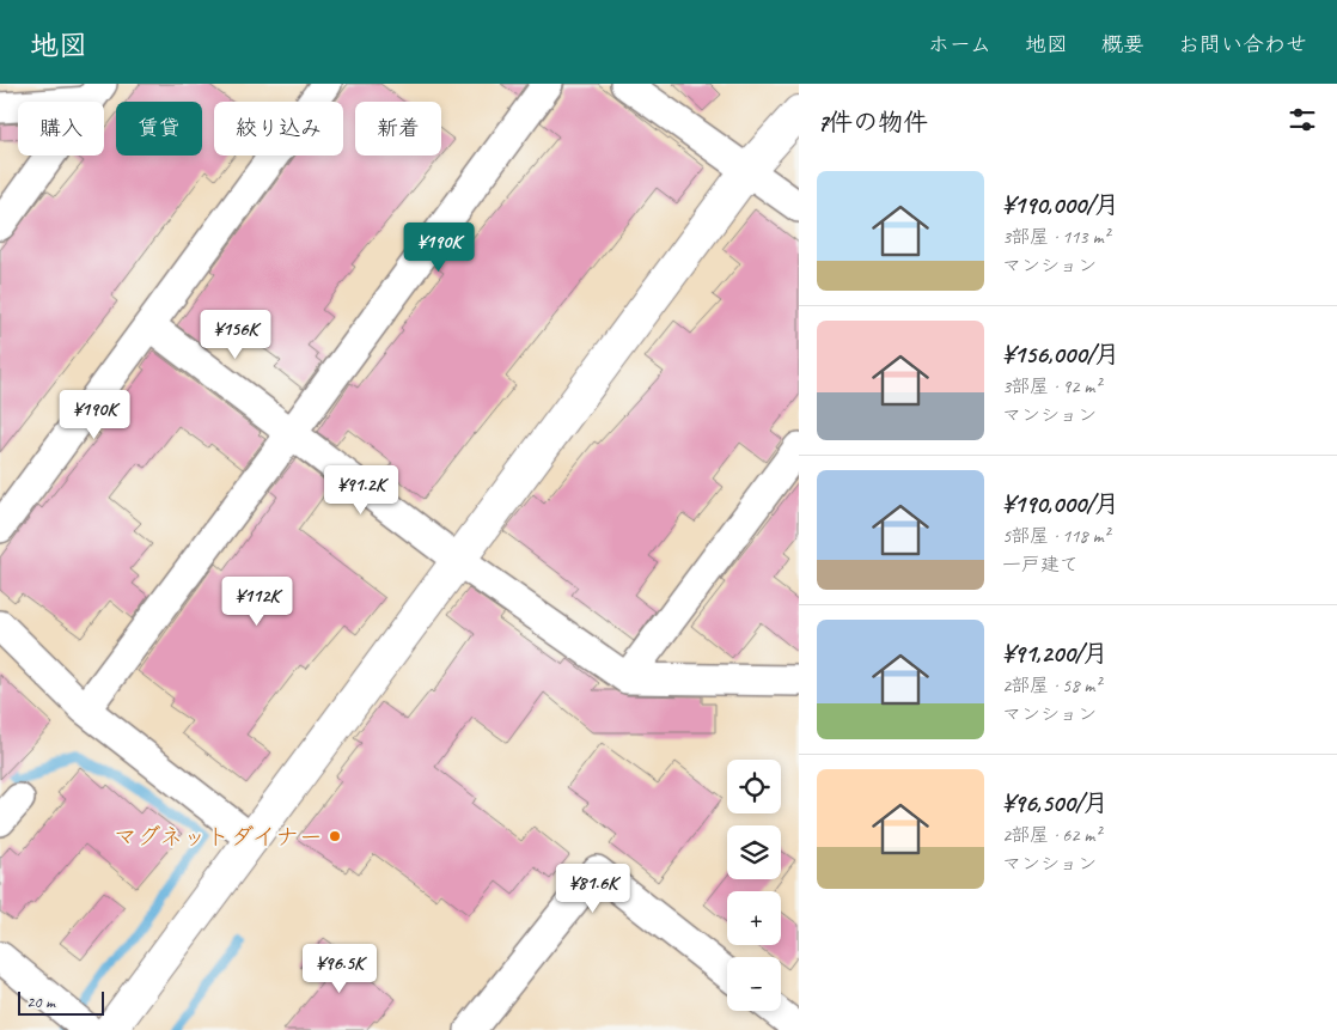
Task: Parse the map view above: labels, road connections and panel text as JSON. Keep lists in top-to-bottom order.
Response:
{
  "places": ["マグネットダイナー"],
  "scale_bar": "20 m",
  "page": {
    "header": "地図",
    "nav": [
      "ホーム",
      "地図",
      "概要",
      "お問い合わせ"
    ],
    "heading": "7件の物件",
    "chip": [
      "購入",
      "賃貸",
      "絞り込み",
      "新着"
    ],
    "list": [
      {
        "name": "¥190,000/月",
        "note": "3部屋 · 113 m² · マンション"
      },
      {
        "name": "¥156,000/月",
        "note": "3部屋 · 92 m² · マンション"
      },
      {
        "name": "¥190,000/月",
        "note": "5部屋 · 118 m² · 一戸建て"
      },
      {
        "name": "¥91,200/月",
        "note": "2部屋 · 58 m² · マンション"
      },
      {
        "name": "¥96,500/月",
        "note": "2部屋 · 62 m² · マンション"
      }
    ],
    "price": [
      "¥190K",
      "¥156K",
      "¥190K",
      "¥91.2K",
      "¥112K",
      "¥81.6K",
      "¥96.5K"
    ],
    "map_buttons": ["+", "−"],
    "scale": "20 m"
  }
}
